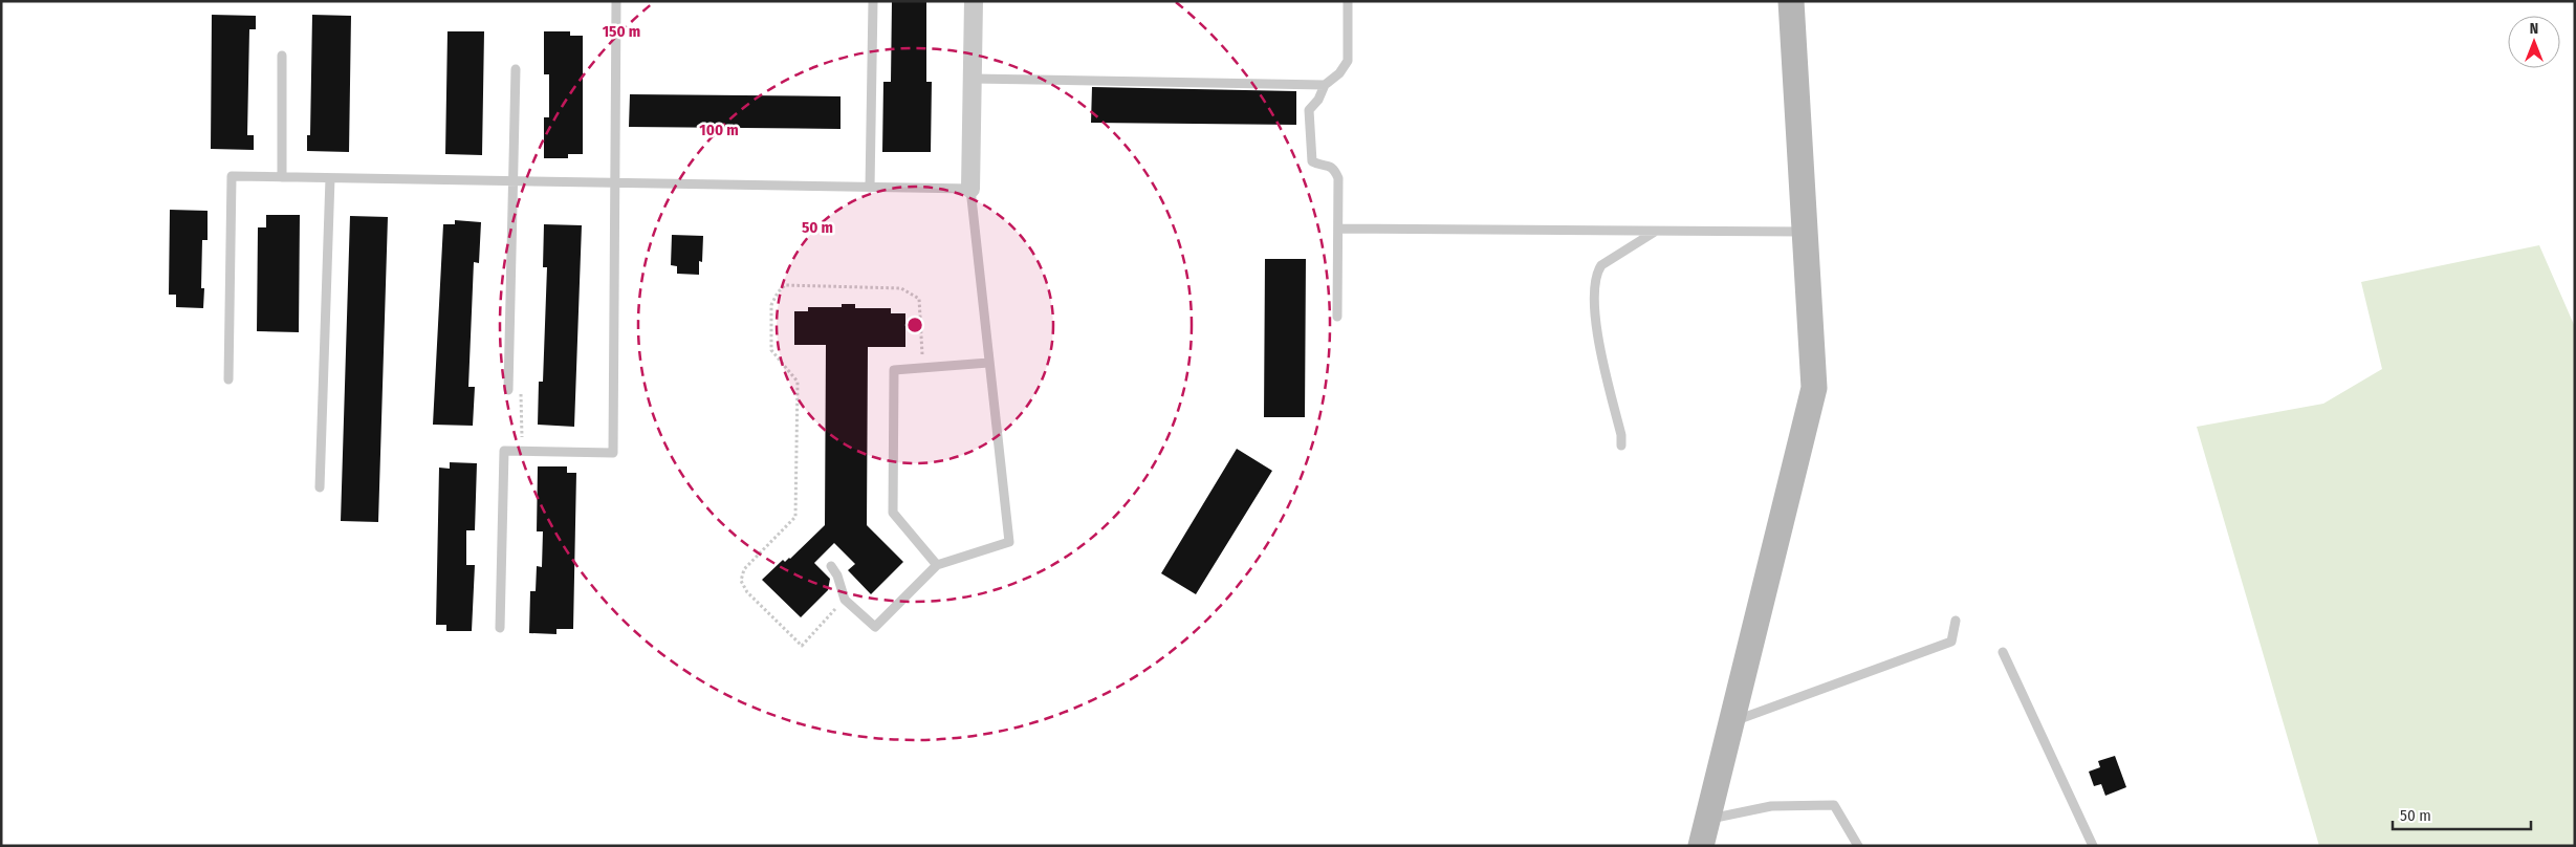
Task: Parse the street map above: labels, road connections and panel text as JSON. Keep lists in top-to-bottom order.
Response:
{
  "scale_bar": "50 m",
  "north": "top",
  "rings": ["150 m", "100 m", "50 m"]
}
